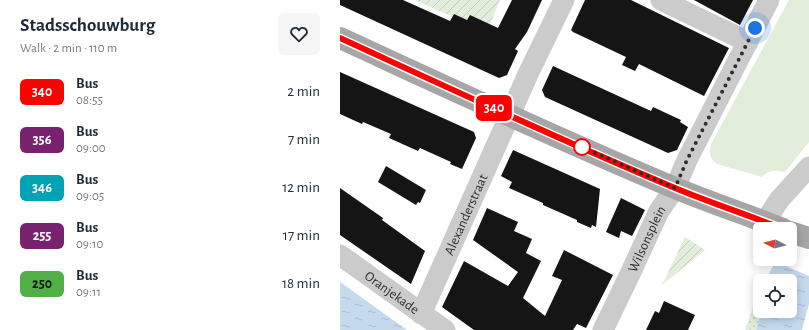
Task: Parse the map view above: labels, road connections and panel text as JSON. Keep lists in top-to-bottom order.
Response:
{
  "streets": {
    "street": ["Alexanderstraat", "Wilsonsplein", "Oranjekade"]
  },
  "crossings": [
    ["Alexanderstraat", "Oranjekade"]
  ],
  "lines": ["bus line 340"],
  "north": "left",
  "page": {
    "heading": ["Stadsschouwburg", "Walk · 2 min · 110 m"],
    "on_map": "340",
    "list": [
      {
        "mark": "340",
        "name": "Bus",
        "note": "08:55",
        "value": "2 min"
      },
      {
        "mark": "356",
        "name": "Bus",
        "note": "09:00",
        "value": "7 min"
      },
      {
        "mark": "346",
        "name": "Bus",
        "note": "09:05",
        "value": "12 min"
      },
      {
        "mark": "255",
        "name": "Bus",
        "note": "09:10",
        "value": "17 min"
      },
      {
        "mark": "250",
        "name": "Bus",
        "note": "09:11",
        "value": "18 min"
      }
    ]
  }
}
